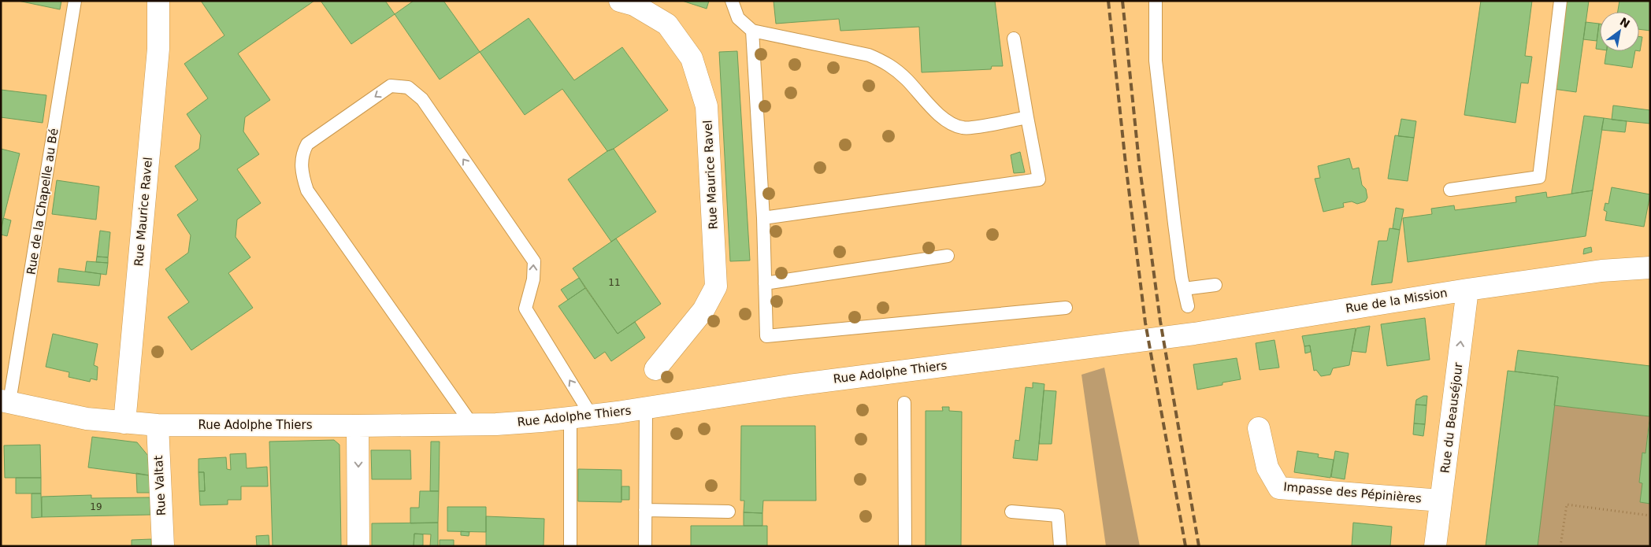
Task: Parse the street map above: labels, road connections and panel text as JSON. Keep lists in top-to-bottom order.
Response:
{
  "streets": {
    "street": [
      "Rue Maurice Ravel",
      "Rue de la Mission",
      "Rue Adolphe Thiers",
      "Rue du Beauséjour",
      "Rue Valtat",
      "Impasse des Pépinières"
    ],
    "lane": ["Rue de la Chapelle au Bé"]
  },
  "crossings": [
    ["Rue Maurice Ravel", "Rue Adolphe Thiers"],
    ["Rue de la Chapelle au Bé", "Rue Adolphe Thiers"],
    ["Rue de la Mission", "Rue Adolphe Thiers"],
    ["Rue de la Mission", "Rue du Beauséjour"],
    ["Rue Adolphe Thiers", "Rue Valtat"],
    ["Rue du Beauséjour", "Impasse des Pépinières"]
  ],
  "one_way": ["Rue du Beauséjour"],
  "house_numbers": ["11", "19"],
  "north": "top right"
}
